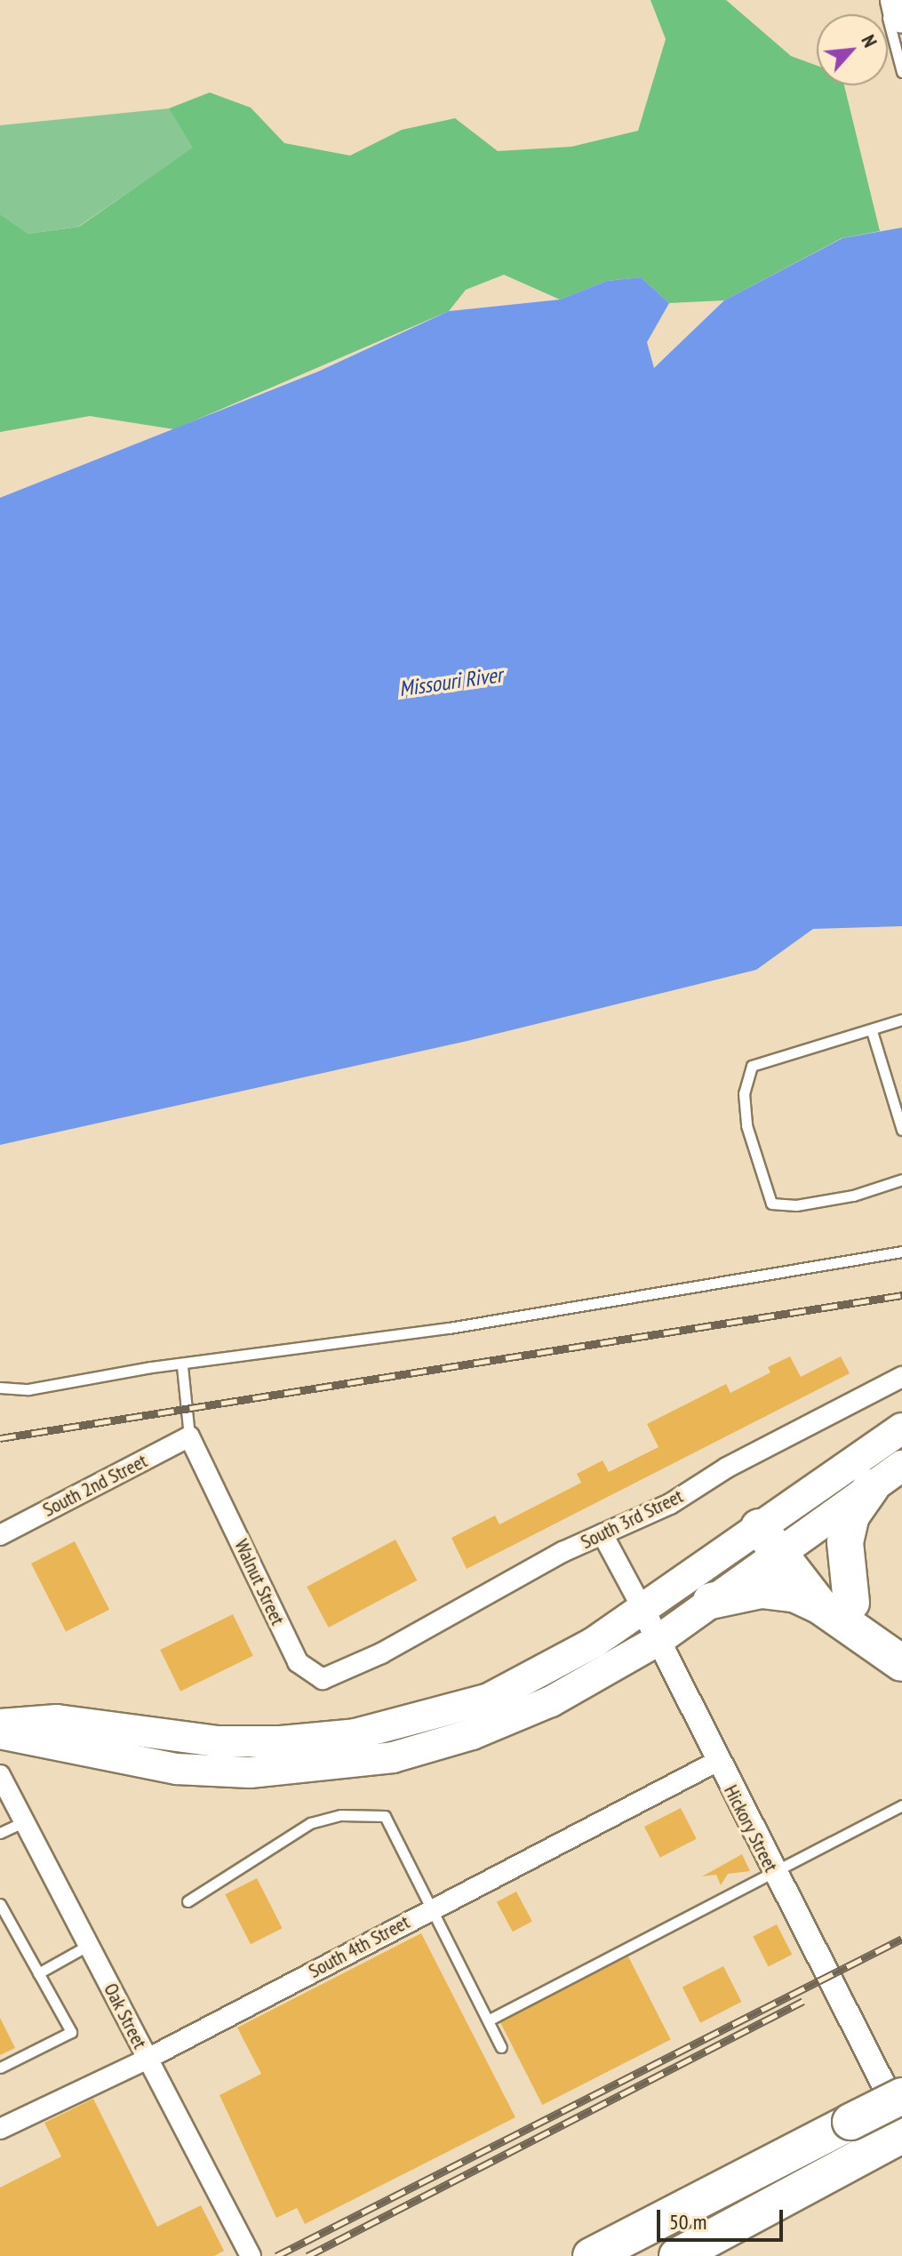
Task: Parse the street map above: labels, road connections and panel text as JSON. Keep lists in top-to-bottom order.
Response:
{
  "streets": {
    "street": [
      "South 2nd Street",
      "South 3rd Street",
      "Walnut Street",
      "Hickory Street",
      "South 4th Street",
      "Oak Street"
    ]
  },
  "crossings": [
    ["South 2nd Street", "Walnut Street"],
    ["South 3rd Street", "Walnut Street"],
    ["South 3rd Street", "Hickory Street"],
    ["Hickory Street", "South 4th Street"],
    ["South 4th Street", "Oak Street"]
  ],
  "water": ["Missouri River"],
  "scale_bar": "50 m",
  "north": "top right"
}
